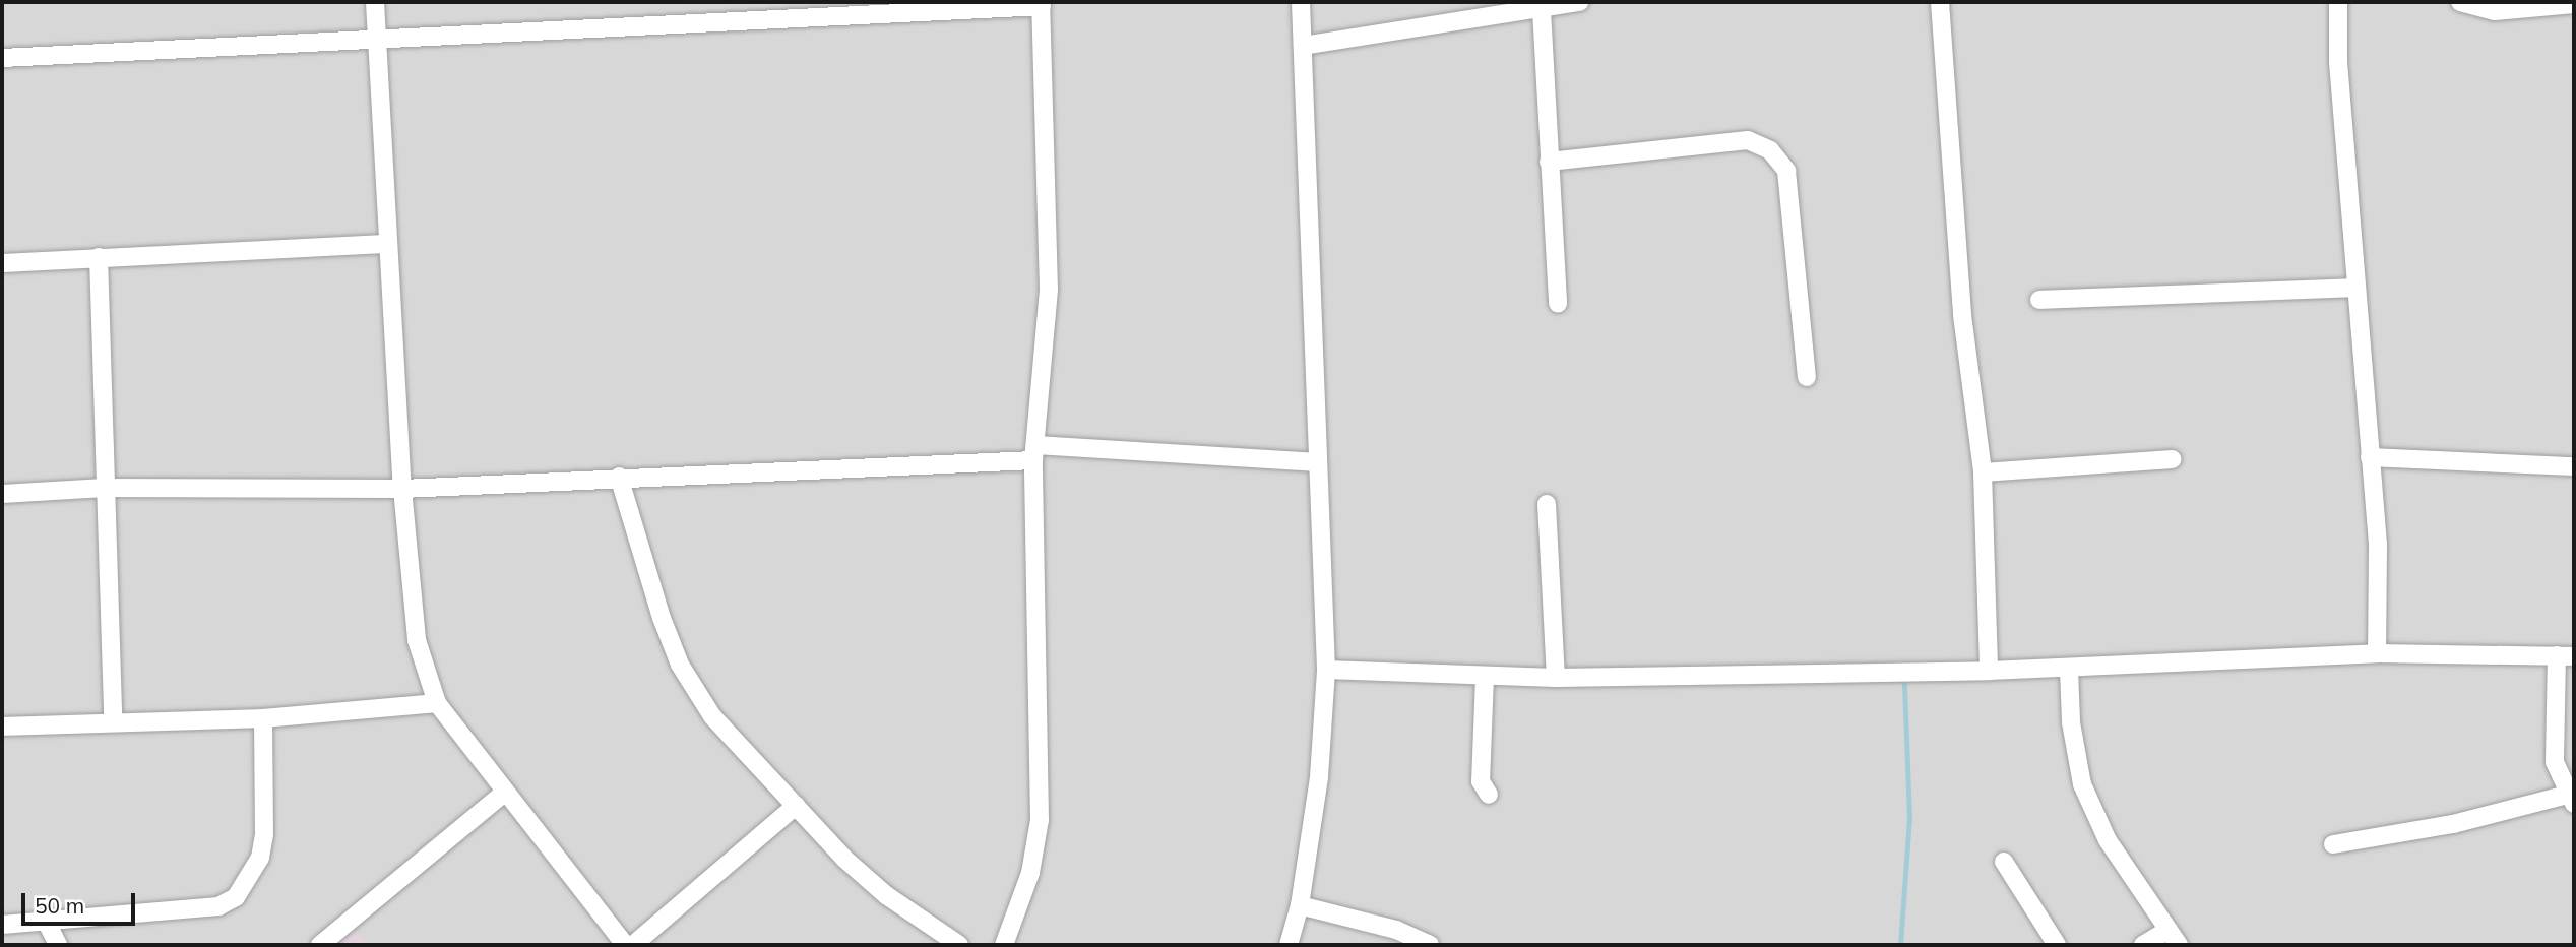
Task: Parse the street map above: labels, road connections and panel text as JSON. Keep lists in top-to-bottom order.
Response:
{
  "scale_bar": "50 m"
}
